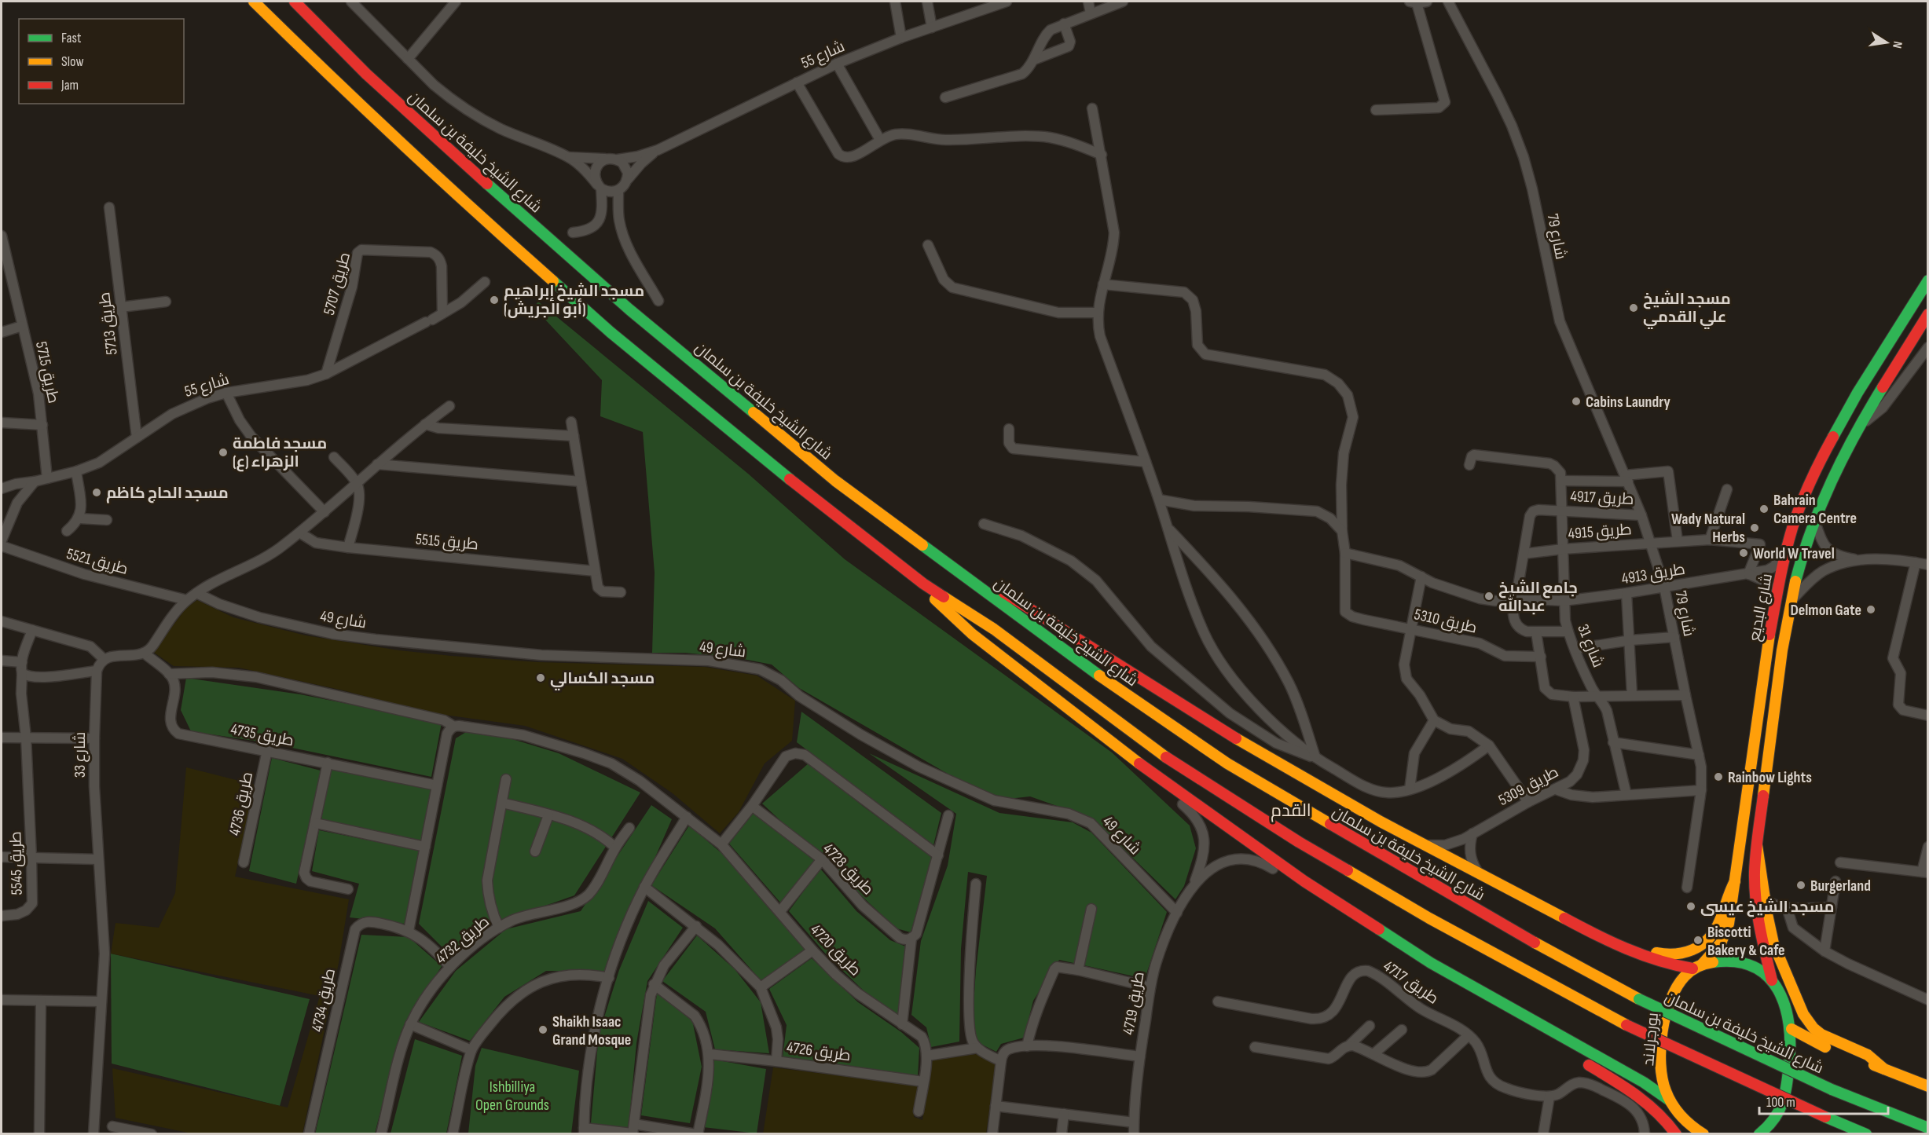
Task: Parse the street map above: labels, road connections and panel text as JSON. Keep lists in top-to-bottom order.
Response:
{
  "streets": {
    "main road": ["شارع الشيخ خليفة بن سلمان", "شارع البديع", "بورجرلاند"],
    "street": [
      "شارع 55",
      "شارع 79",
      "طريق 5707",
      "طريق 5713",
      "طريق 5715",
      "طريق 4917",
      "طريق 4915",
      "طريق 5515",
      "طريق 5521",
      "طريق 4913",
      "شارع 49",
      "طريق 5310",
      "شارع 31",
      "طريق 4735",
      "شارع 33",
      "طريق 5309",
      "طريق 4736",
      "طريق 5545",
      "طريق 4728",
      "طريق 4732",
      "طريق 4720",
      "طريق 4717",
      "طريق 4734",
      "طريق 4719",
      "طريق 4726"
    ]
  },
  "crossings": [
    ["شارع 55", "طريق 5707"],
    ["شارع 55", "طريق 5713"],
    ["شارع 55", "طريق 5715"],
    ["شارع 79", "طريق 4917"],
    ["شارع 79", "طريق 4915"],
    ["شارع 79", "طريق 4913"],
    ["طريق 4917", "طريق 4915"],
    ["طريق 4917", "شارع 31"],
    ["طريق 4915", "طريق 4913"],
    ["طريق 4915", "شارع 31"],
    ["طريق 4913", "شارع البديع"],
    ["طريق 4913", "طريق 5310"],
    ["طريق 4913", "شارع 31"],
    ["شارع البديع", "بورجرلاند"],
    ["شارع 49", "طريق 4719"],
    ["طريق 4735", "طريق 4736"],
    ["طريق 4735", "طريق 4720"],
    ["طريق 4732", "طريق 4734"]
  ],
  "districts": ["القدم"],
  "parks": ["Ishbilliya Open Grounds"],
  "places": [
    "مسجد الشيخ إبراهيم (أبو الجريش)",
    "مسجد الشيخ علي القدمي",
    "Cabins Laundry",
    "مسجد فاطمة الزهراء (ع)",
    "مسجد الحاج كاظم",
    "Bahrain Camera Centre",
    "Wady Natural Herbs",
    "World W Travel",
    "جامع الشيخ عبدالله",
    "Delmon Gate",
    "مسجد الكسالي",
    "Rainbow Lights",
    "Burgerland",
    "مسجد الشيخ عيسى",
    "Biscotti Bakery & Cafe",
    "Shaikh Isaac Grand Mosque"
  ],
  "legend": ["Fast", "Slow", "Jam"],
  "scale_bar": "100 m",
  "north": "right"
}
